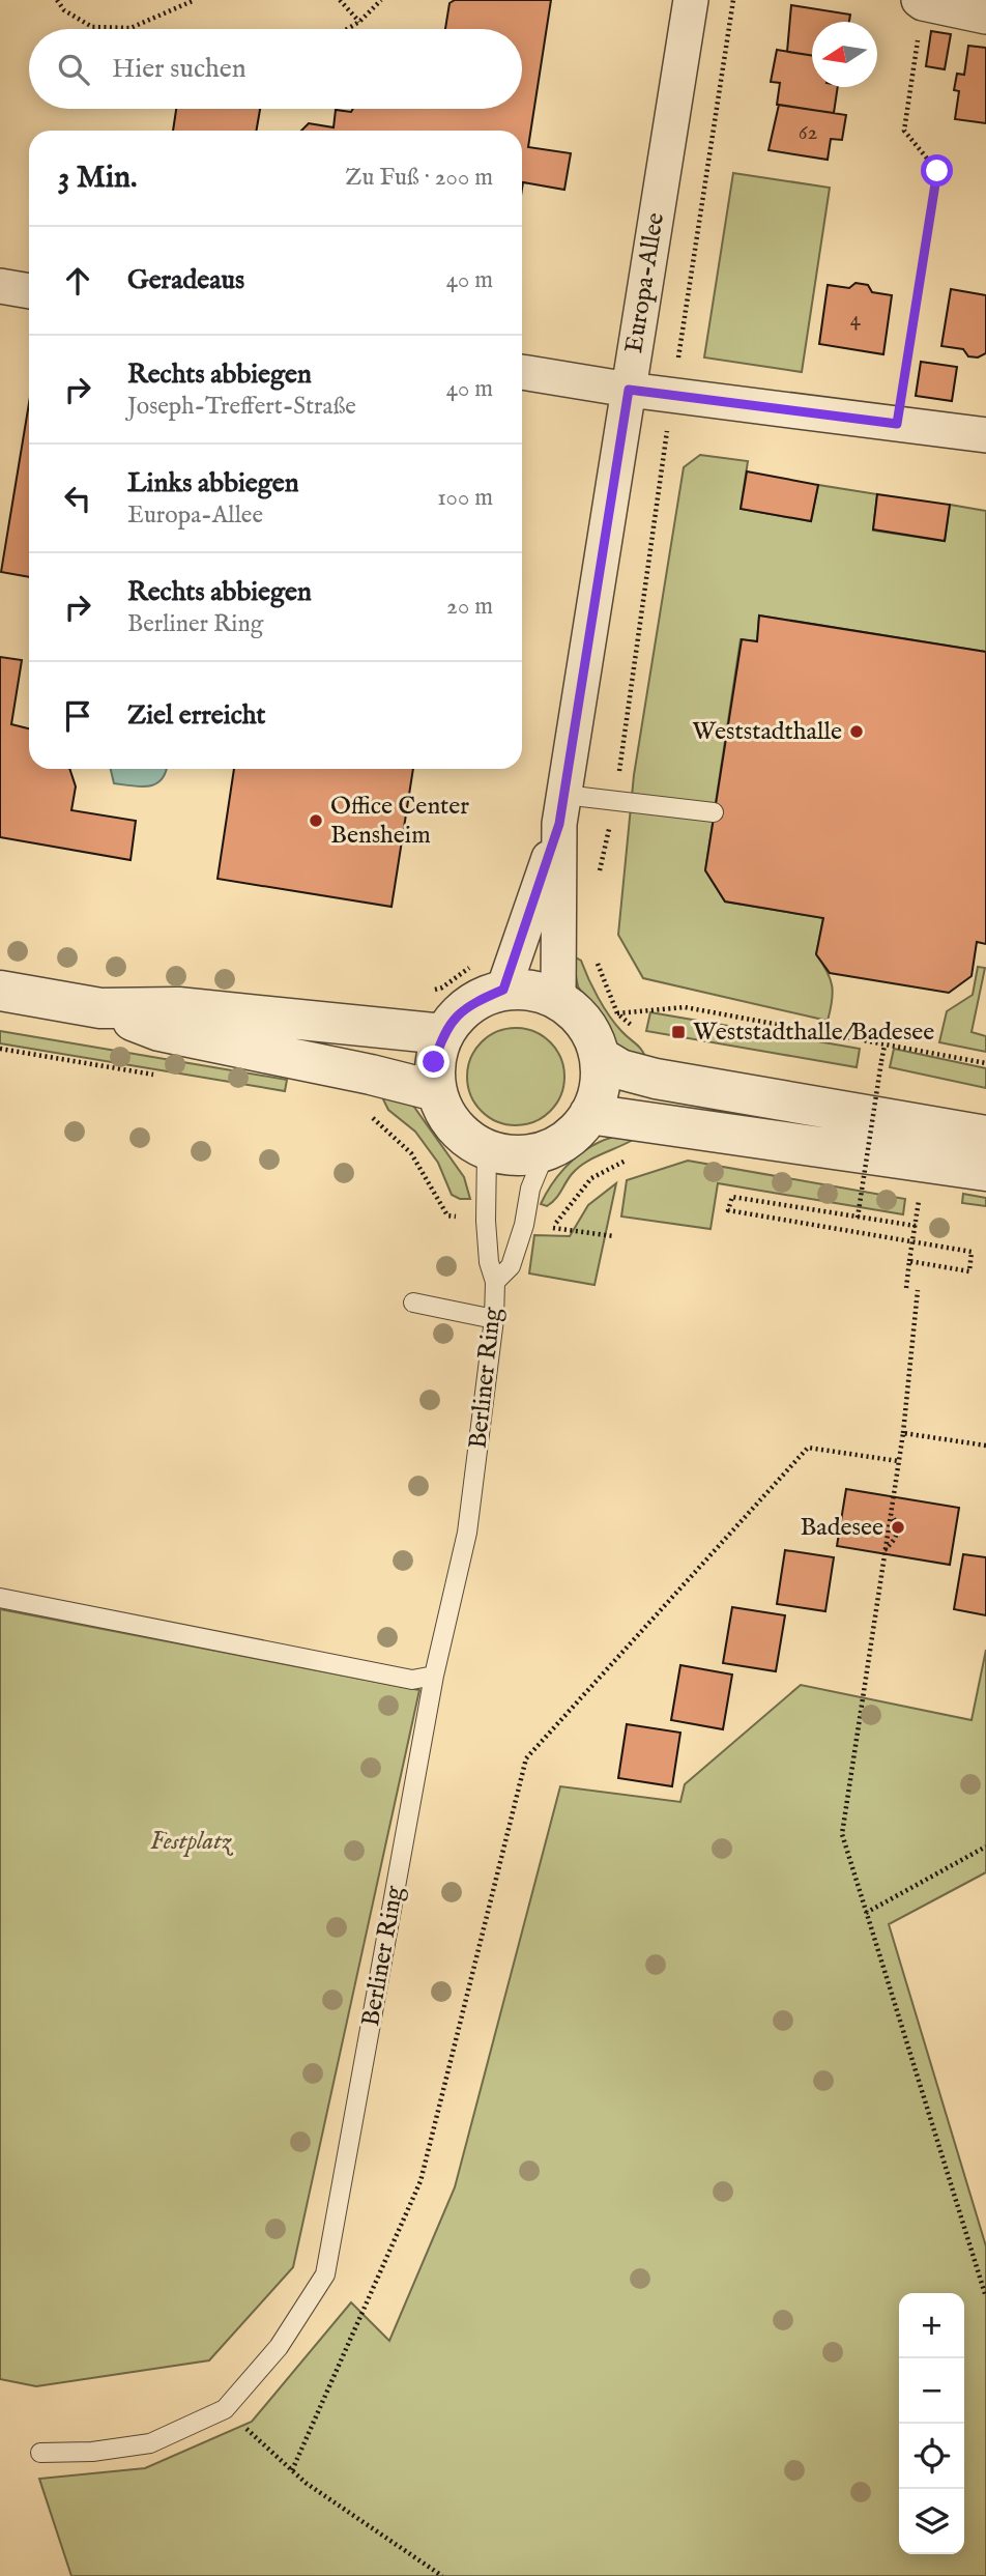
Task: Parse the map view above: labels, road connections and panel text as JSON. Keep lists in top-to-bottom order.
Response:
{
  "streets": {
    "street": ["Europa-Allee"],
    "lane": ["Berliner Ring"]
  },
  "crossings": [
    ["Europa-Allee", "Berliner Ring"]
  ],
  "parks": ["Festplatz"],
  "places": {
    "other": ["Weststadthalle", "Office Center Bensheim", "Badesee"],
    "transit": ["Weststadthalle/Badesee"]
  },
  "house_numbers": ["62", "4"],
  "north": "left",
  "page": {
    "search": "Hier suchen",
    "heading": ["3 Min.", "Zu Fuß · 200 m"],
    "list": [
      ["Geradeaus", "40 m"],
      ["Rechts abbiegen", "Joseph-Treffert-Straße", "40 m"],
      ["Links abbiegen", "Europa-Allee", "100 m"],
      ["Rechts abbiegen", "Berliner Ring", "20 m"],
      "Ziel erreicht"
    ],
    "map_buttons": ["+", "−"]
  }
}
